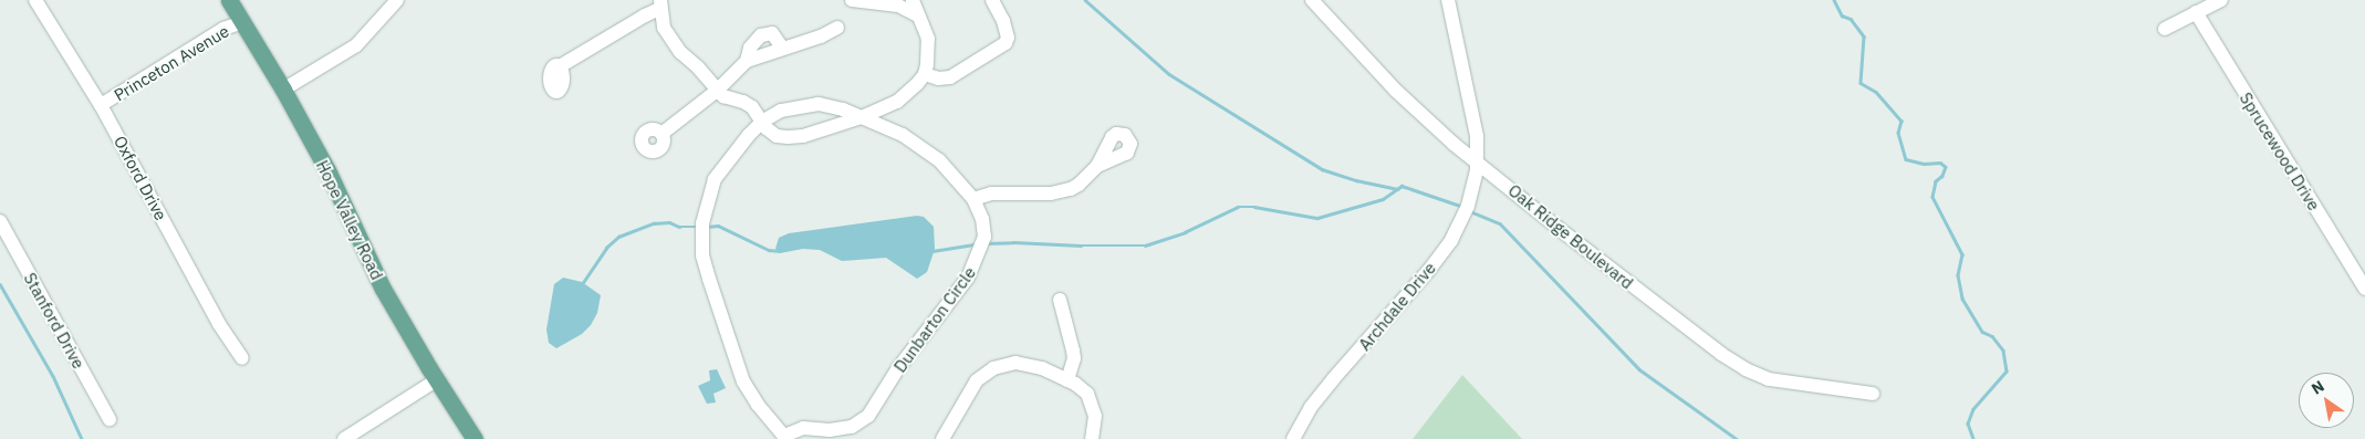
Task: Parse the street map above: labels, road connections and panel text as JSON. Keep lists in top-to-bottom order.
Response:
{
  "streets": {
    "main road": ["Hope Valley Road"],
    "street": [
      "Princeton Avenue",
      "Sprucewood Drive",
      "Oxford Drive",
      "Oak Ridge Boulevard",
      "Archdale Drive",
      "Dunbarton Circle",
      "Stanford Drive"
    ]
  },
  "crossings": [
    ["Princeton Avenue", "Oxford Drive"],
    ["Princeton Avenue", "Hope Valley Road"],
    ["Oak Ridge Boulevard", "Archdale Drive"]
  ],
  "north": "top left"
}
